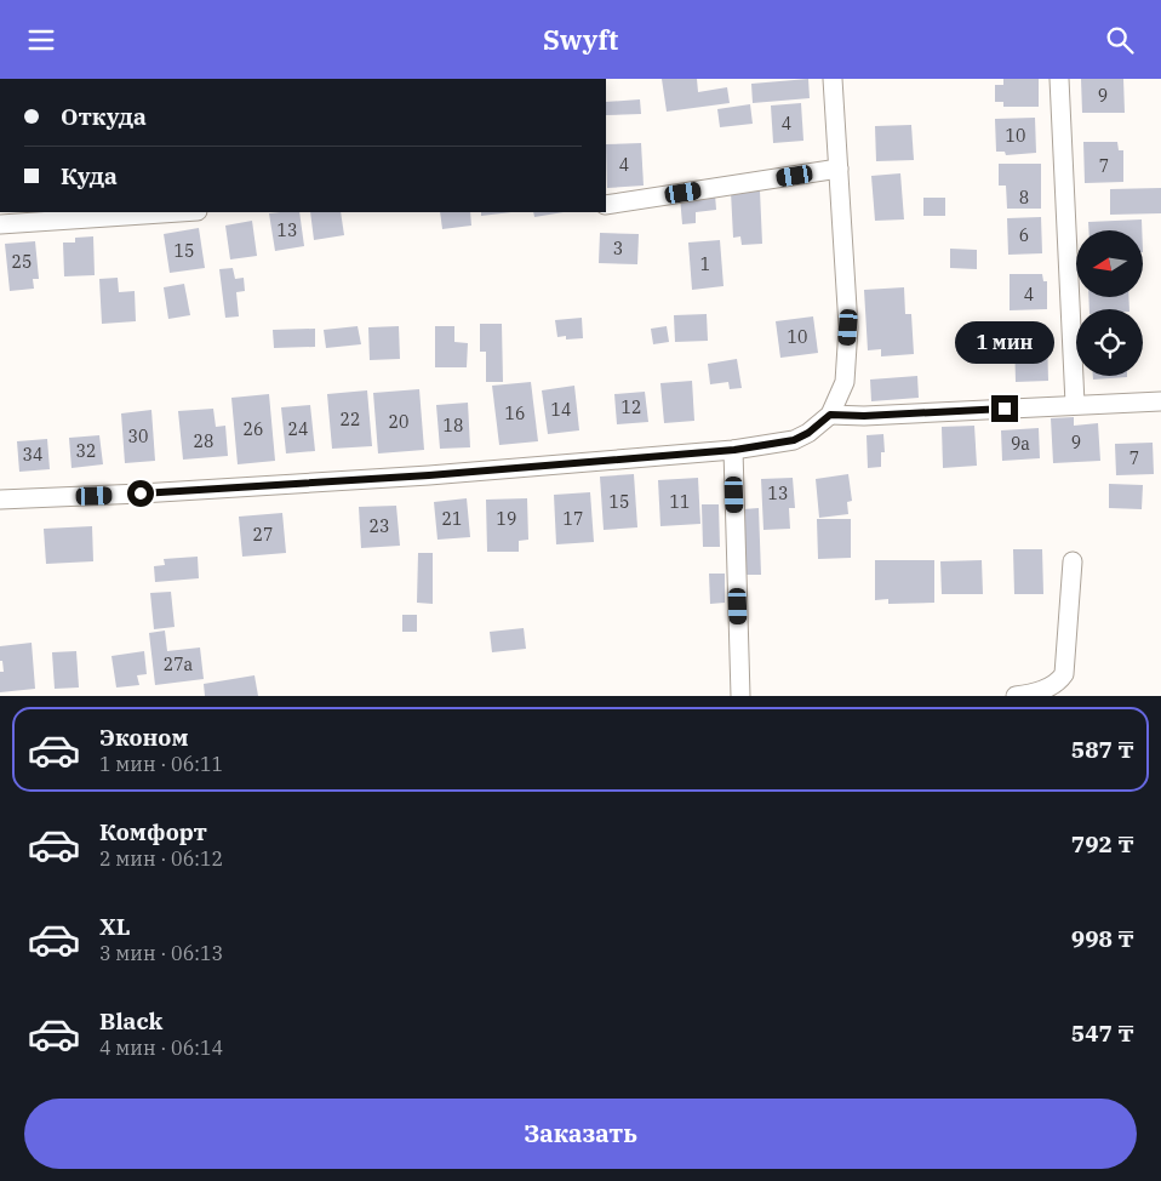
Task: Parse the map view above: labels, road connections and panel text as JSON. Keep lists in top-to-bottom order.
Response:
{
  "house_numbers": [
    "9",
    "4",
    "10",
    "4",
    "7",
    "8",
    "13",
    "6",
    "3",
    "15",
    "25",
    "1",
    "4",
    "10",
    "12",
    "14",
    "16",
    "22",
    "20",
    "18",
    "26",
    "24",
    "30",
    "28",
    "9",
    "9а",
    "32",
    "34",
    "7",
    "13",
    "15",
    "11",
    "21",
    "19",
    "17",
    "23",
    "27",
    "27а"
  ],
  "north": "left",
  "page": {
    "header": "Swyft",
    "banner": ["Откуда", "Куда"],
    "bubble": "1 мин",
    "list": [
      {
        "name": "Эконом",
        "note": "1 мин · 06:11",
        "value": "587 ₸"
      },
      {
        "name": "Комфорт",
        "note": "2 мин · 06:12",
        "value": "792 ₸"
      },
      {
        "name": "XL",
        "note": "3 мин · 06:13",
        "value": "998 ₸"
      },
      {
        "name": "Black",
        "note": "4 мин · 06:14",
        "value": "547 ₸"
      }
    ],
    "buttons": "Заказать"
  }
}
